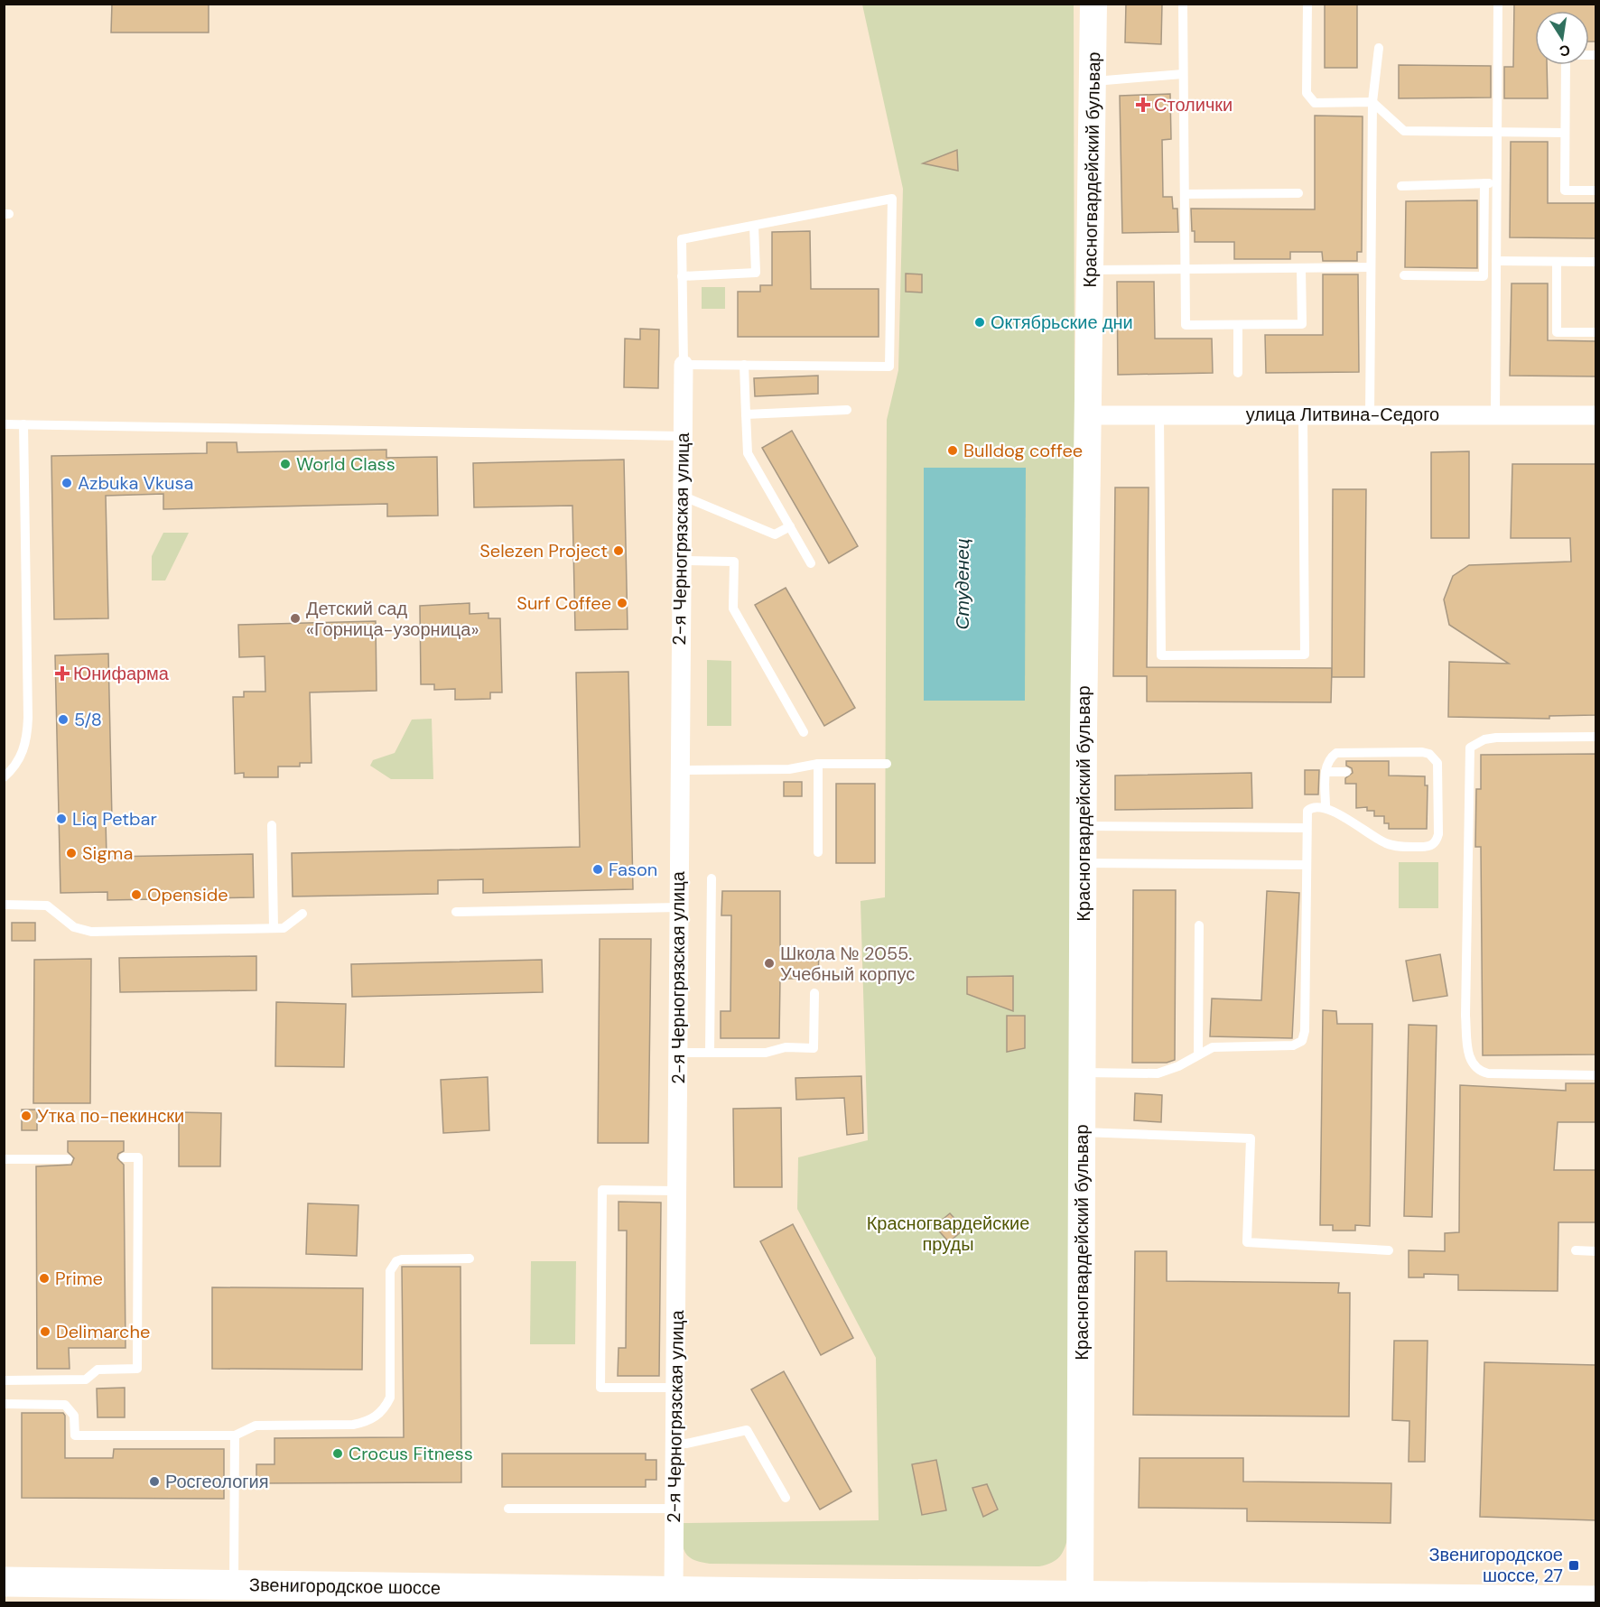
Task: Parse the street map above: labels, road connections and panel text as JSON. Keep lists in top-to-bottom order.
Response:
{
  "streets": {
    "main road": ["Звенигородское шоссе"],
    "street": ["Красногвардейский бульвар", "улица Литвина-Седого", "2-я Черногрязская улица"]
  },
  "crossings": [
    ["Красногвардейский бульвар", "улица Литвина-Седого"],
    ["Красногвардейский бульвар", "Звенигородское шоссе"],
    ["2-я Черногрязская улица", "Звенигородское шоссе"]
  ],
  "water": ["Студенец"],
  "parks": ["Красногвардейские пруды"],
  "places": {
    "health": ["Столички", "Юнифарма"],
    "other": [
      "Октябрьские дни",
      "Bulldog coffee",
      "World Class",
      "Azbuka Vkusa",
      "Selezen Project",
      "Surf Coffee",
      "Детский сад «Горница-узорница»",
      "5/8",
      "Liq Petbar",
      "Sigma",
      "Fason",
      "Openside",
      "Школа № 2055. Учебный корпус",
      "Утка по-пекински",
      "Prime",
      "Delimarche",
      "Crocus Fitness",
      "Росгеология"
    ],
    "transit": ["Звенигородское шоссе, 27"]
  },
  "north": "bottom"
}
